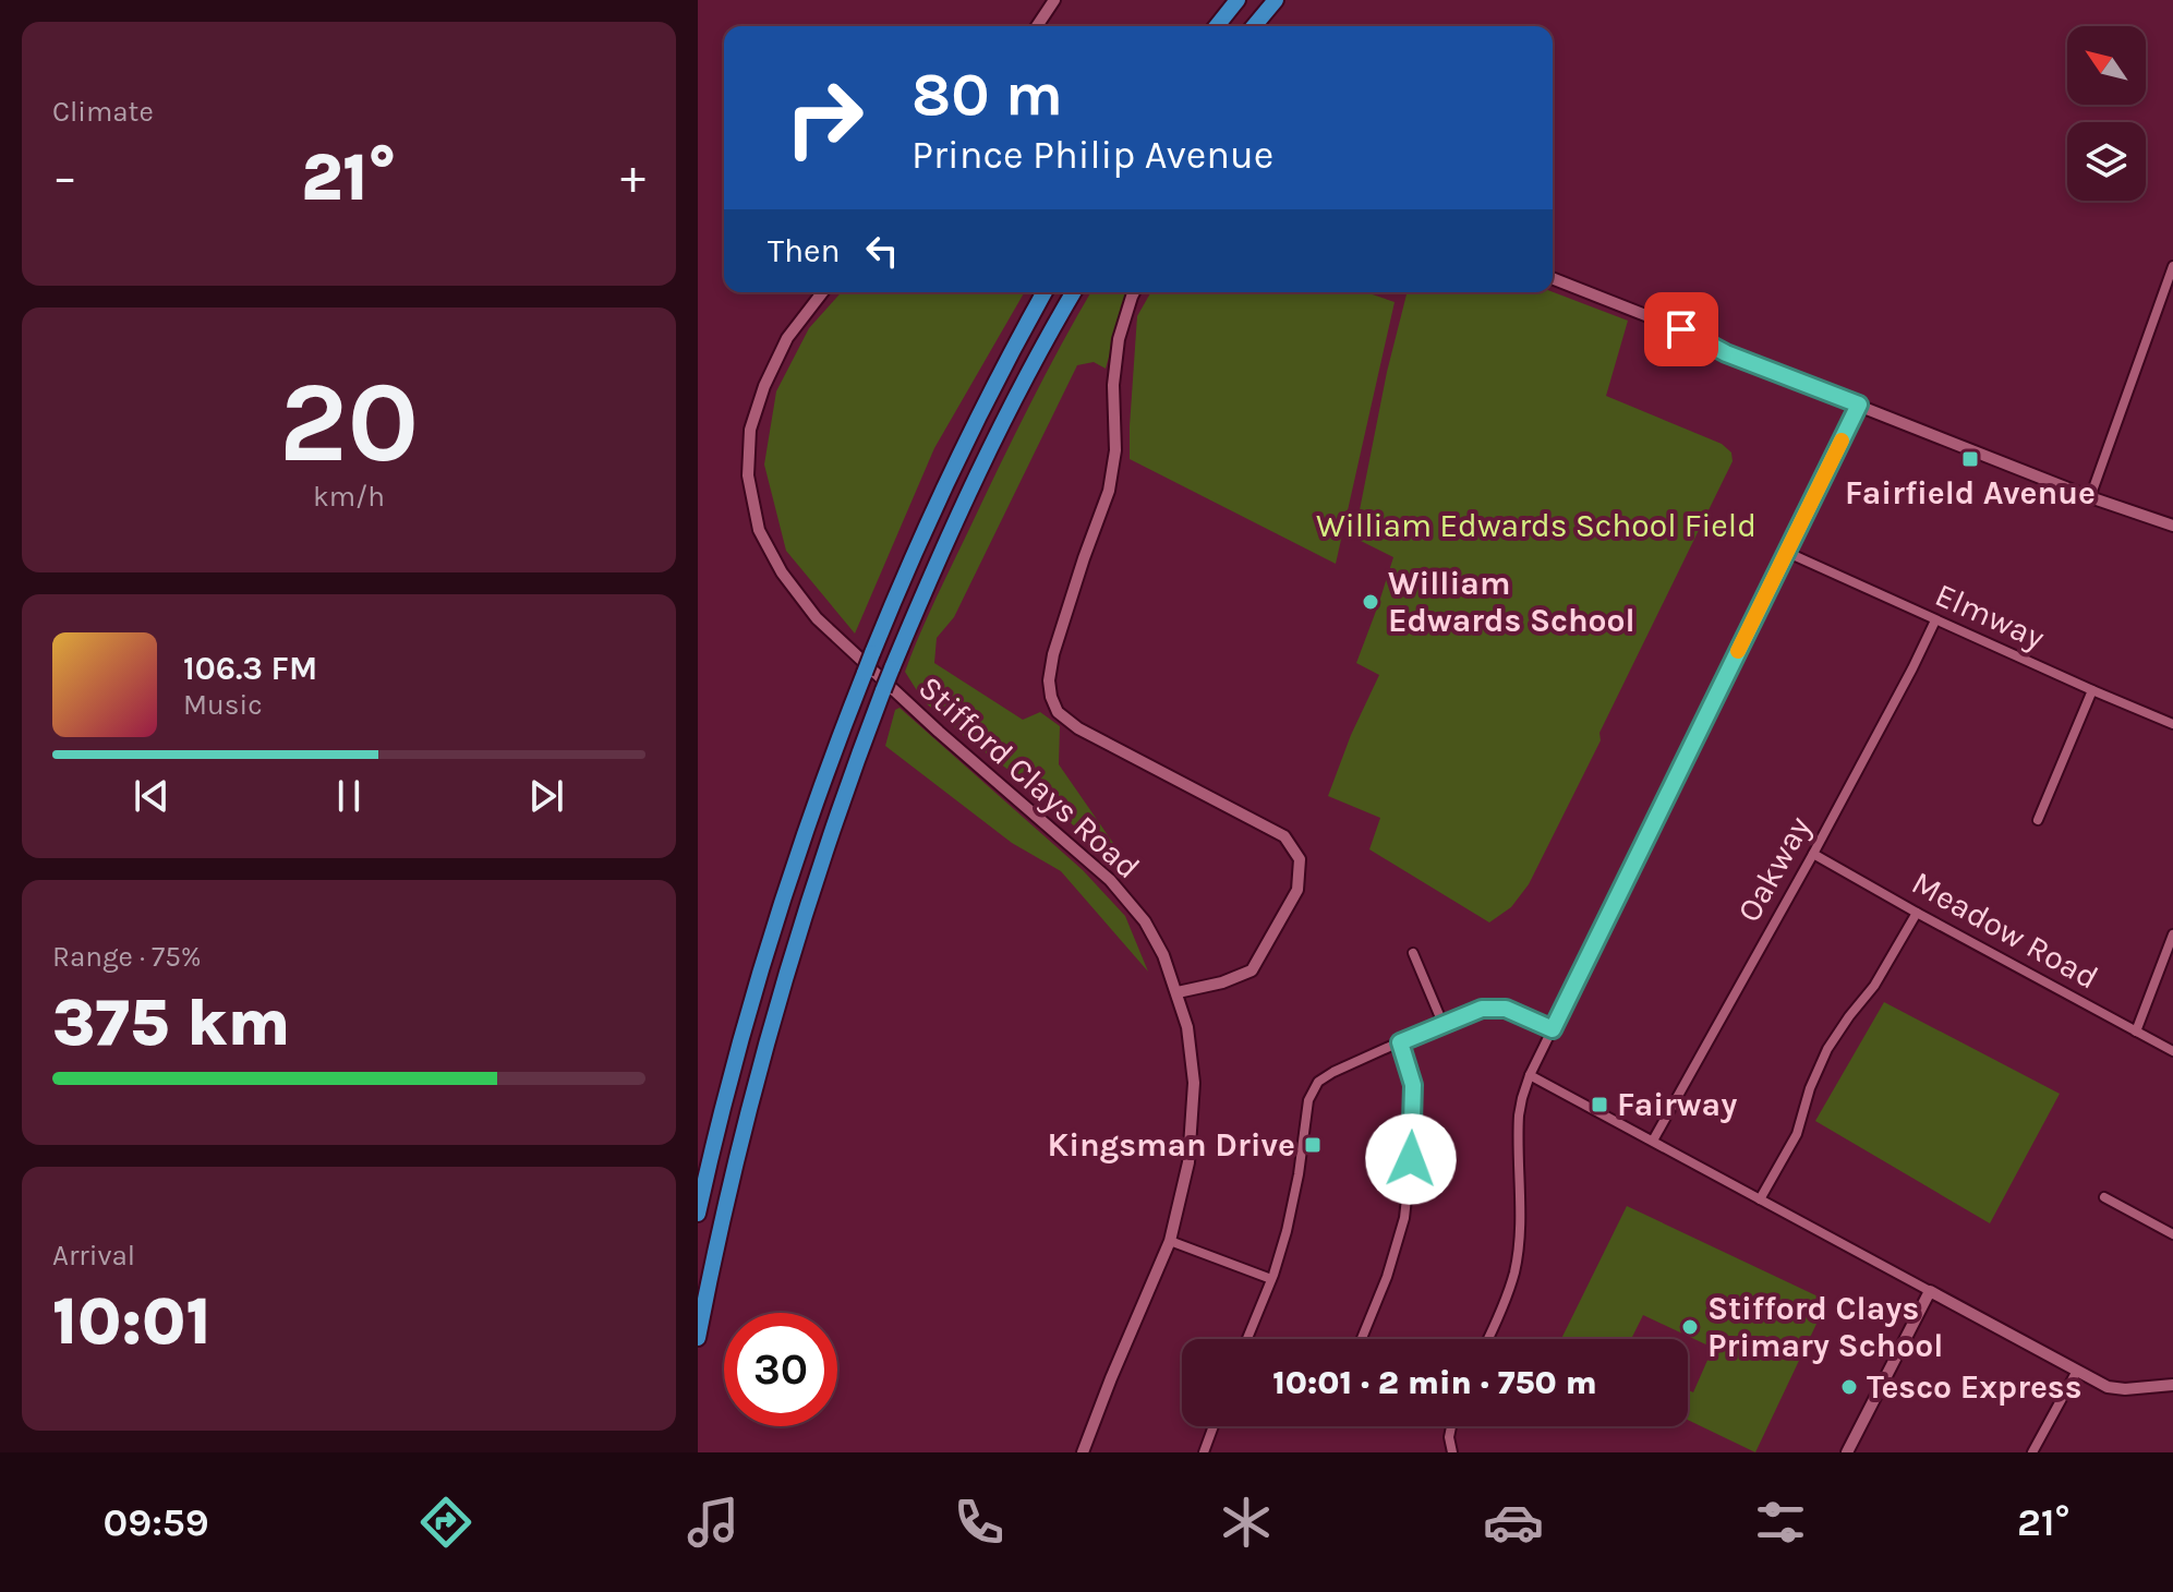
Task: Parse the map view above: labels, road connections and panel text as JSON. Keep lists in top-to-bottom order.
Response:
{
  "streets": {
    "street": [
      "Elmway",
      "Stifford Clays Road",
      "Oakway",
      "Meadow Road"
    ]
  },
  "crossings": [
    ["Elmway", "Oakway"],
    ["Oakway", "Meadow Road"]
  ],
  "parks": ["William Edwards School Field"],
  "places": {
    "transit": ["Fairfield Avenue", "Fairway", "Kingsman Drive"],
    "other": ["William Edwards School", "Stifford Clays Primary School", "Tesco Express"]
  },
  "north": "top left",
  "page": {
    "tile": [
      "Climate",
      ["20", "km/h"],
      ["Range · 75%", "375 km"],
      ["Arrival", "10:01"]
    ],
    "turn": ["80 m", "Prince Philip Avenue"],
    "heat": ["−", "21°", "+"],
    "then": "Then",
    "song": ["106.3 FM", "Music"],
    "limit": "30",
    "trip": "10:01 · 2 min · 750 m",
    "tabs": ["09:59", "21°"]
  }
}
